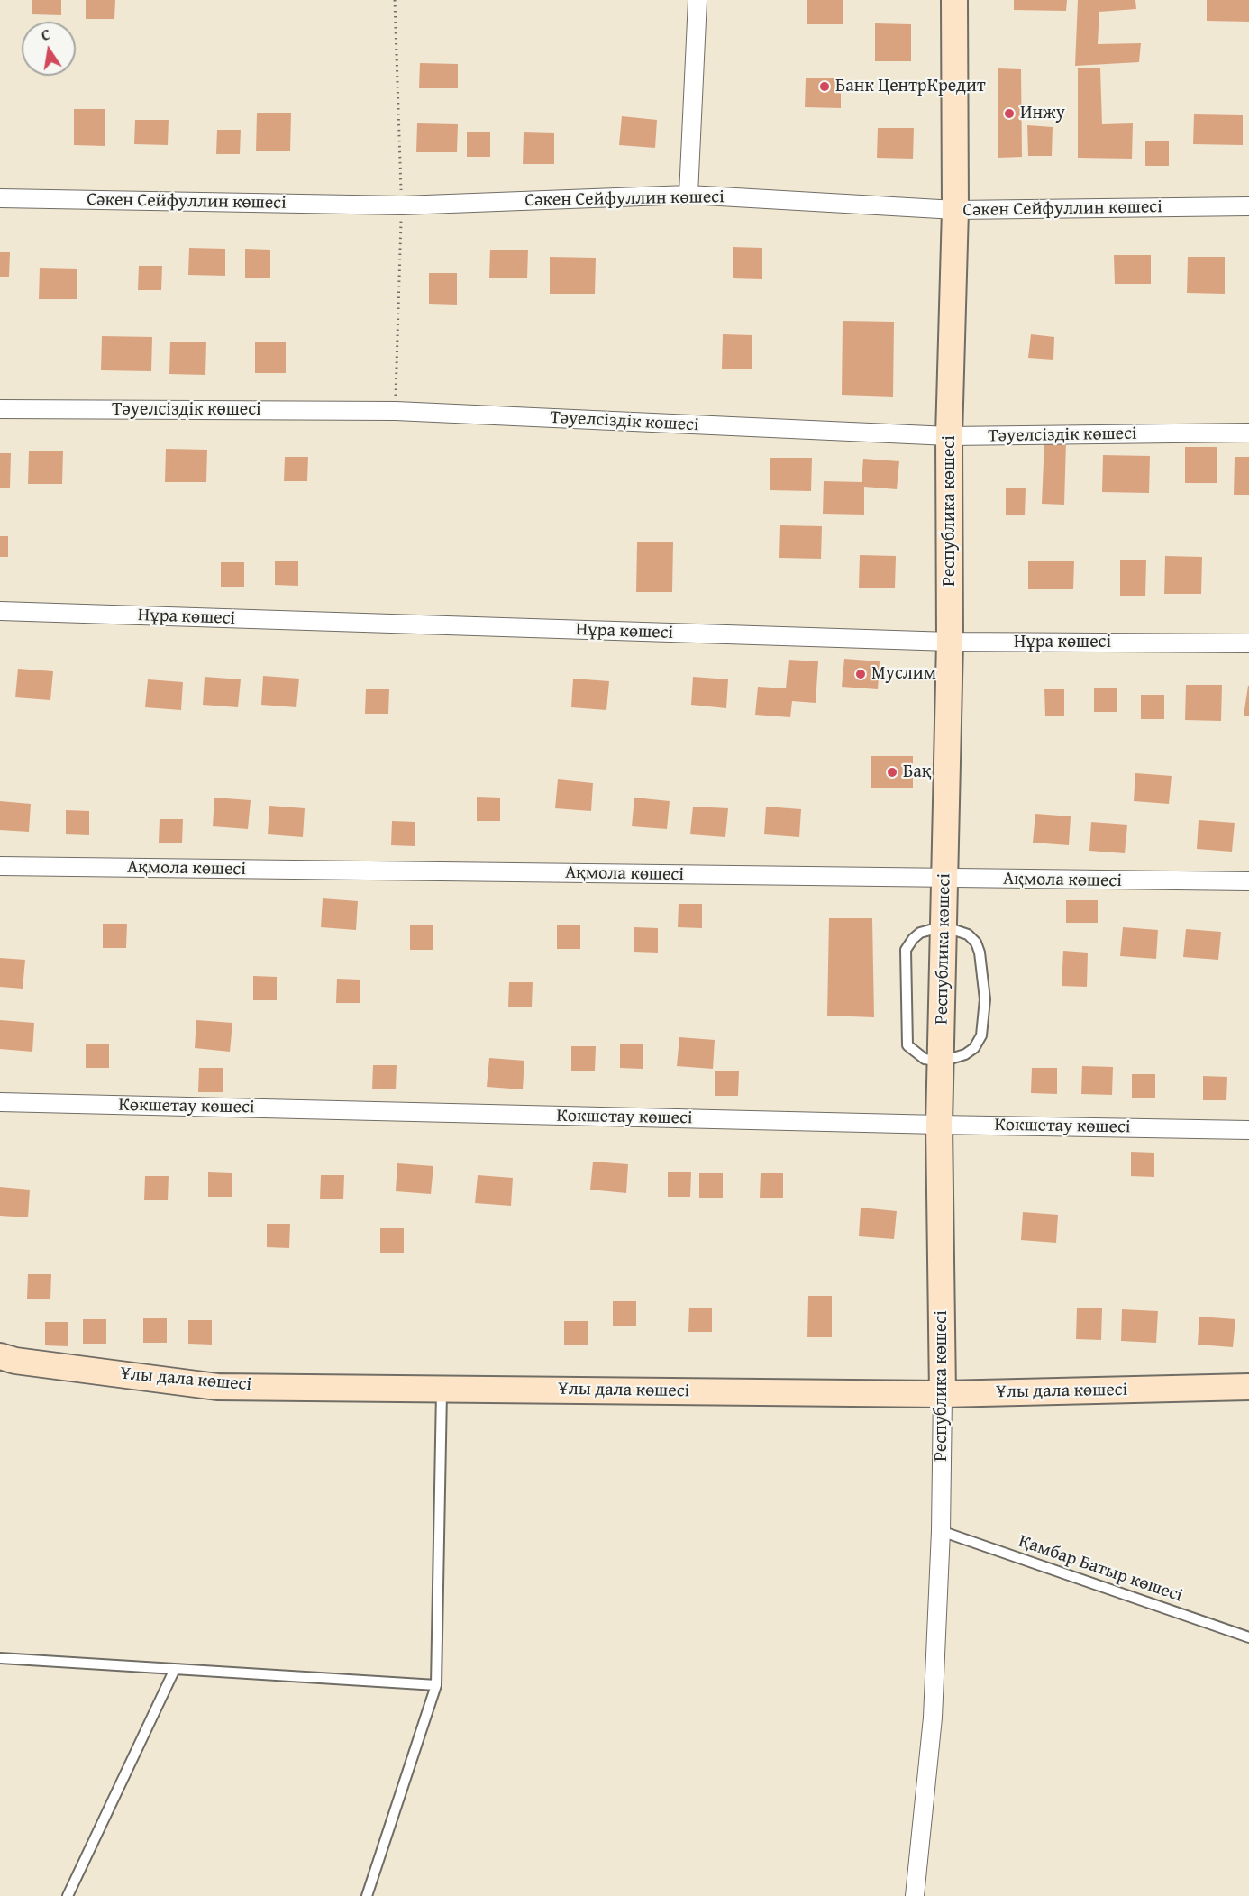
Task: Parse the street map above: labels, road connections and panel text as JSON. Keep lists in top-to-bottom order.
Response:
{
  "streets": {
    "street": [
      "Сәкен Сейфуллин көшесі",
      "Тәуелсіздік көшесі",
      "Республика көшесі",
      "Нұра көшесі",
      "Ақмола көшесі",
      "Көкшетау көшесі",
      "Ұлы дала көшесі"
    ],
    "lane": ["Қамбар Батыр көшесі"]
  },
  "crossings": [
    ["Сәкен Сейфуллин көшесі", "Республика көшесі"],
    ["Тәуелсіздік көшесі", "Республика көшесі"],
    ["Республика көшесі", "Нұра көшесі"],
    ["Республика көшесі", "Ақмола көшесі"],
    ["Республика көшесі", "Көкшетау көшесі"],
    ["Республика көшесі", "Ұлы дала көшесі"],
    ["Республика көшесі", "Қамбар Батыр көшесі"]
  ],
  "places": [
    "Банк ЦентрКредит",
    "Инжу",
    "Муслим",
    "Бақ"
  ],
  "north": "top"
}
